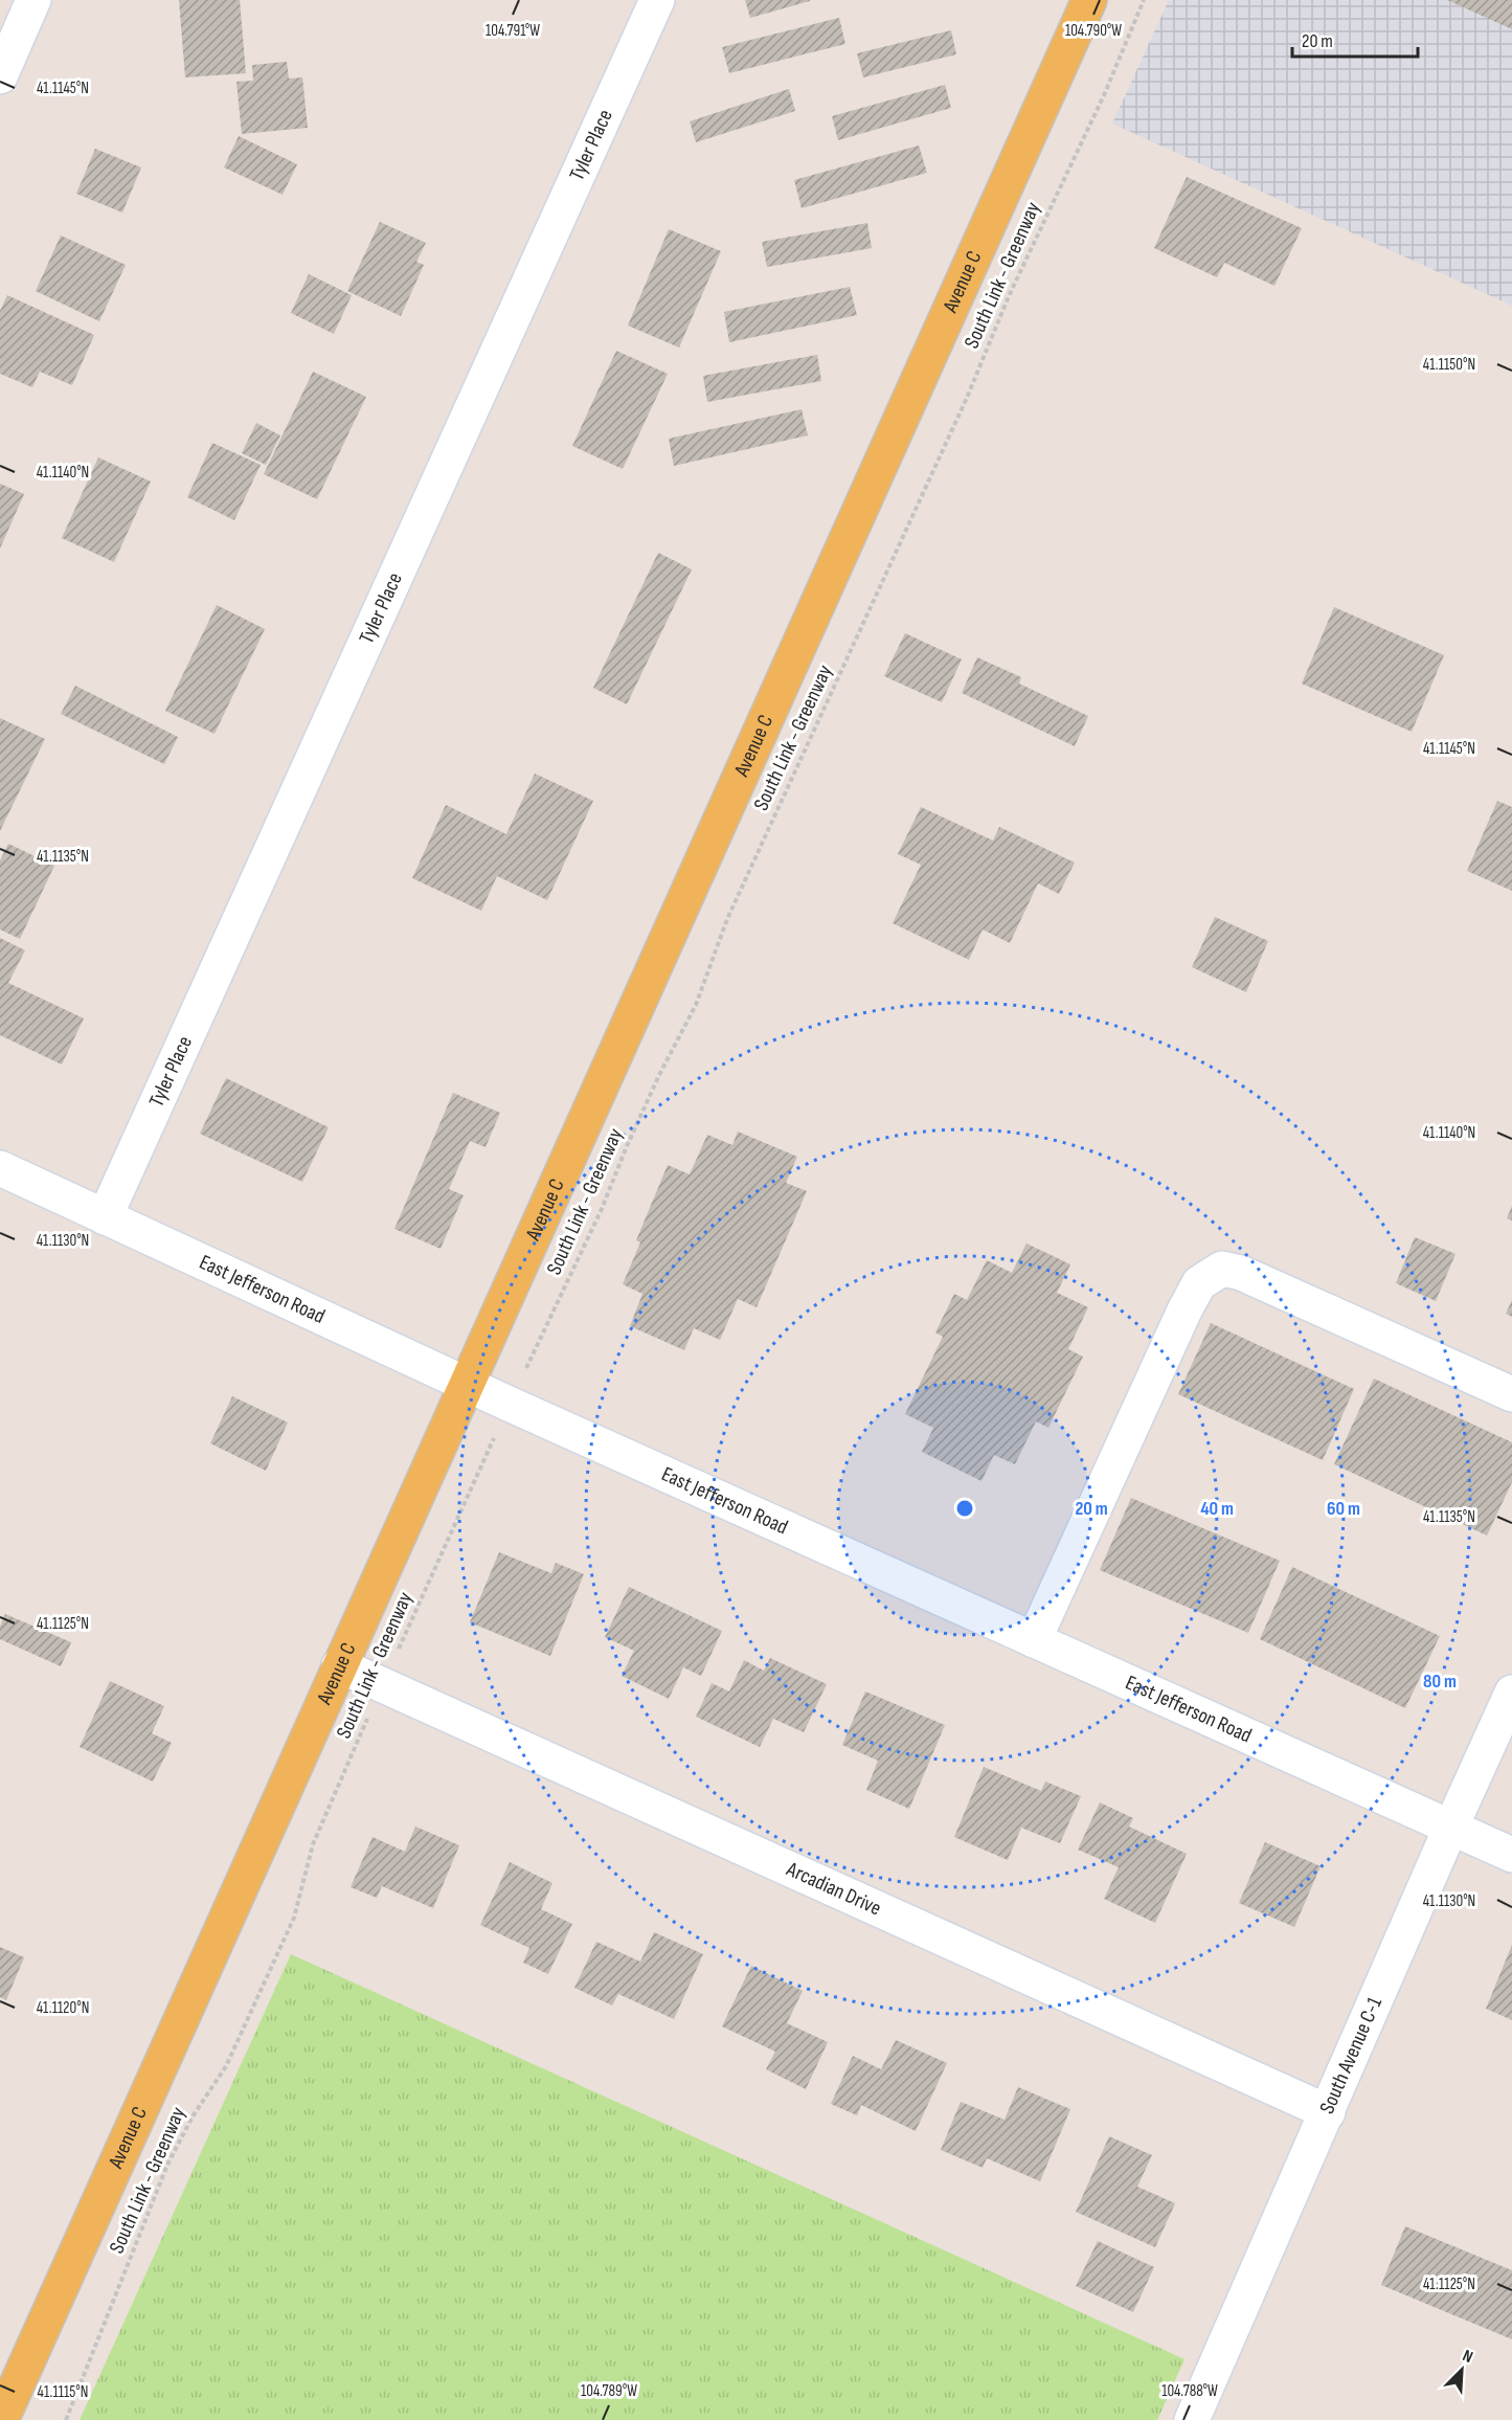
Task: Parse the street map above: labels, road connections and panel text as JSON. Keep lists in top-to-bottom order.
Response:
{
  "streets": {
    "main road": ["Avenue C"],
    "street": [
      "Tyler Place",
      "East Jefferson Road",
      "Arcadian Drive",
      "South Avenue C-1"
    ],
    "path": ["South Link - Greenway"]
  },
  "crossings": [
    ["Tyler Place", "East Jefferson Road"],
    ["South Link - Greenway", "East Jefferson Road"],
    ["South Link - Greenway", "Arcadian Drive"],
    ["Avenue C", "East Jefferson Road"],
    ["Avenue C", "Arcadian Drive"],
    ["East Jefferson Road", "South Avenue C-1"],
    ["Arcadian Drive", "South Avenue C-1"]
  ],
  "scale_bar": "20 m",
  "north": "top right",
  "coordinates": [
    "104.791°W",
    "104.790°W",
    "41.1145°N",
    "41.1150°N",
    "41.1140°N",
    "41.1135°N",
    "41.1130°N",
    "41.1125°N",
    "41.1120°N",
    "104.789°W",
    "104.788°W",
    "41.1115°N"
  ],
  "rings": [
    "20 m",
    "40 m",
    "60 m",
    "80 m"
  ]
}
